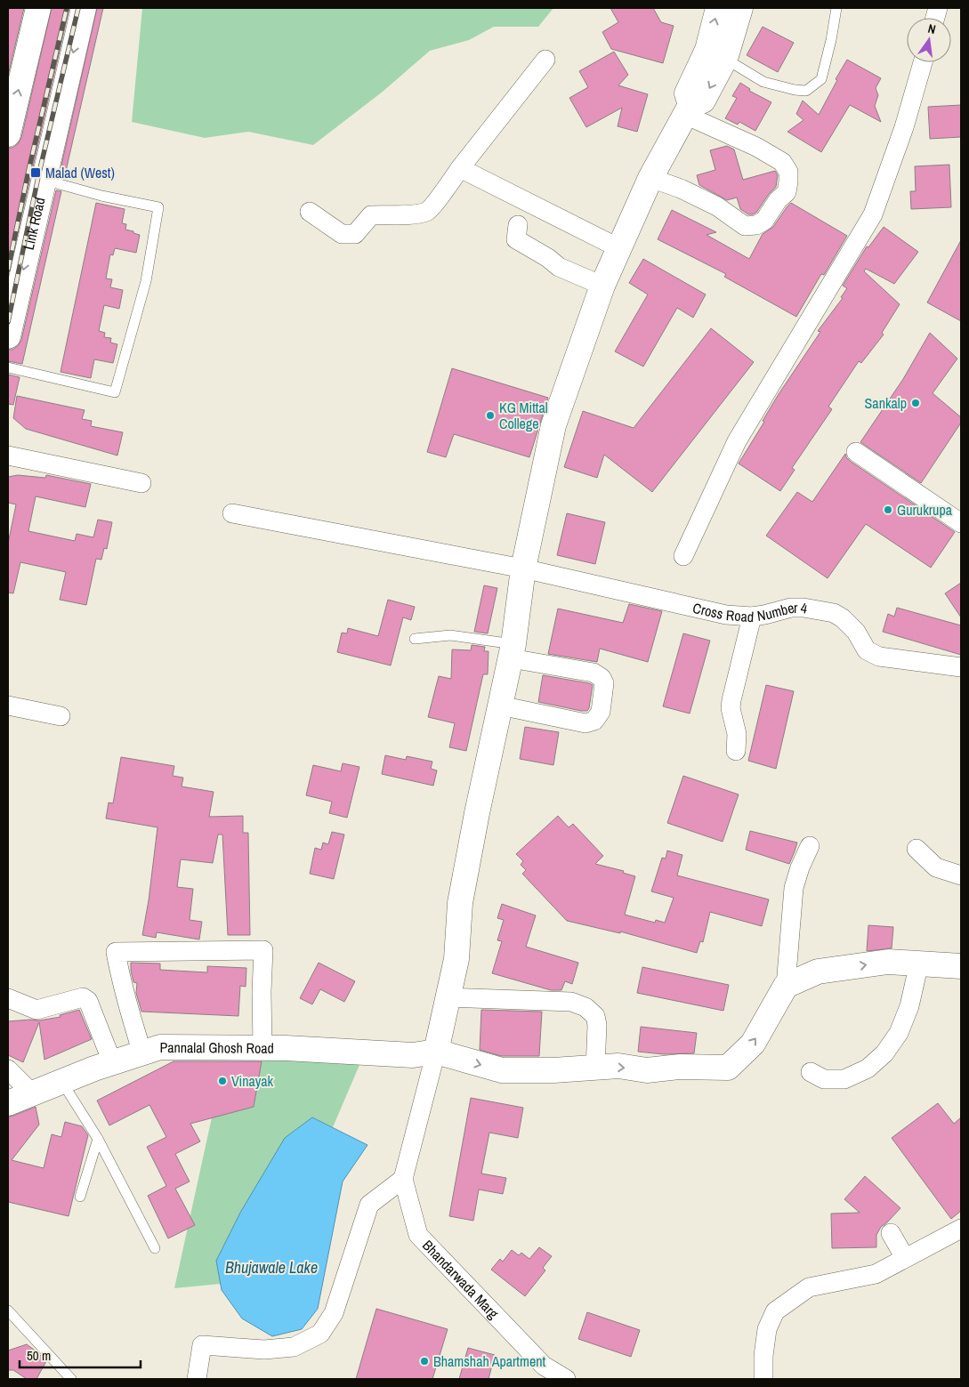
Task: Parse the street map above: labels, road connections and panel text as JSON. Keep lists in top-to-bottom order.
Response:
{
  "streets": {
    "street": [
      "Link Road",
      "Cross Road Number 4",
      "Pannalal Ghosh Road",
      "Bhandarwada Marg"
    ]
  },
  "crossings": [
    ["Pannalal Ghosh Road", "Bhandarwada Marg"]
  ],
  "water": ["Bhujawale Lake"],
  "places": {
    "transit": ["Malad (West)"],
    "other": [
      "Sankalp",
      "KG Mittal College",
      "Gurukrupa",
      "Vinayak",
      "Bhamshah Apartment"
    ]
  },
  "scale_bar": "50 m",
  "north": "top"
}
